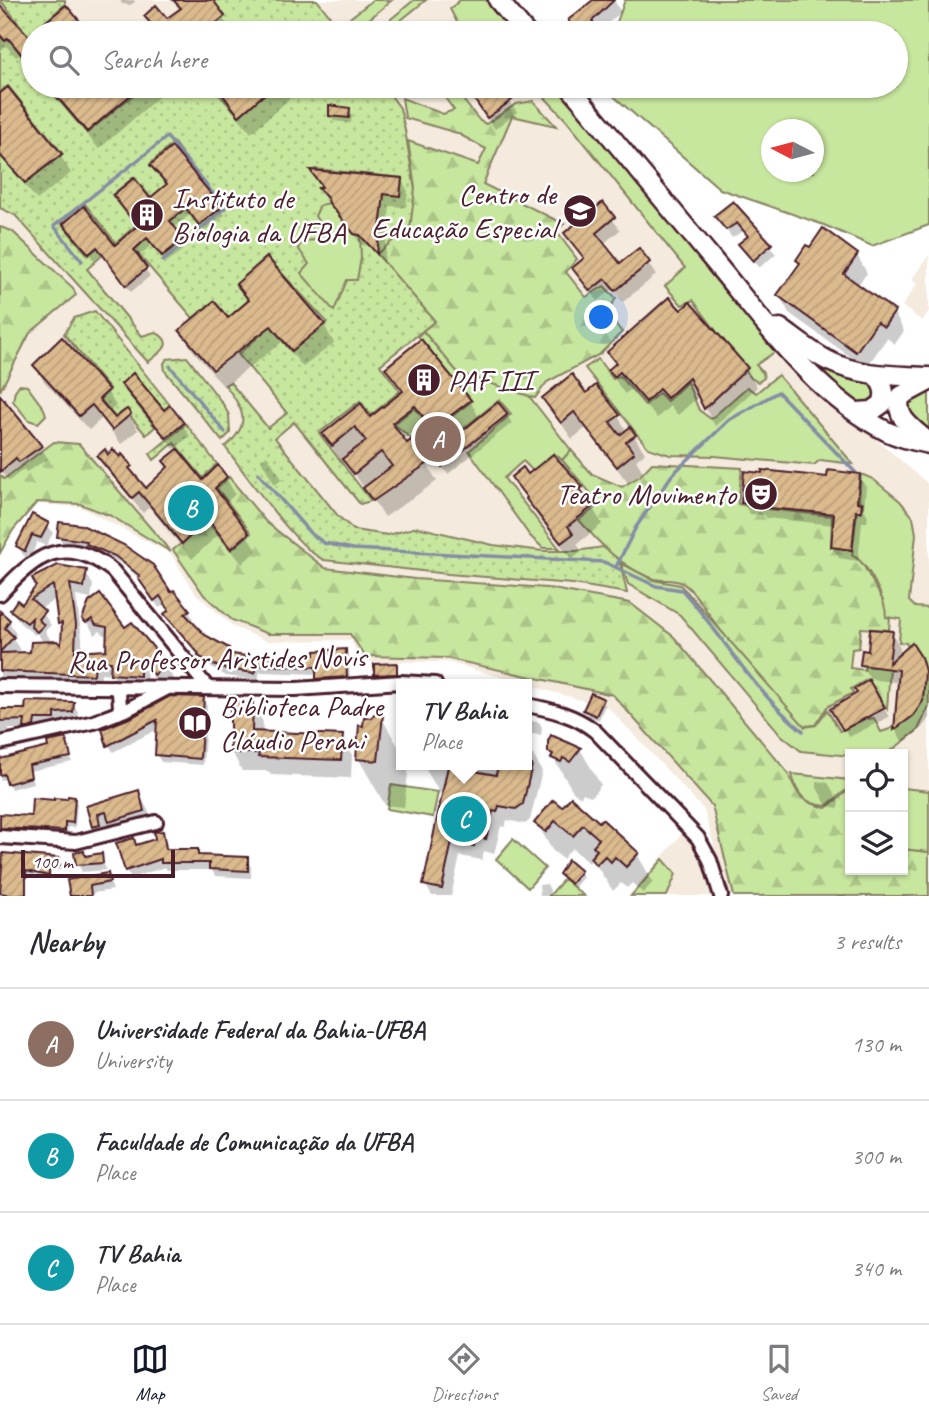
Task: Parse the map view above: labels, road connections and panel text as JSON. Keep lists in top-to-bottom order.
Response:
{
  "streets": {
    "street": ["Rua Professor Aristides Novis"]
  },
  "places": {
    "school or university": ["Centro de Educação Especial"],
    "building": ["Instituto de Biologia da UFBA", "PAF III"],
    "theatre": ["Teatro Movimento"],
    "library": ["Biblioteca Padre Cláudio Perani"]
  },
  "scale_bar": "100 m",
  "north": "left",
  "page": {
    "search": "Search here",
    "pins": ["A", "B", "C"],
    "popup": ["TV Bahia", "Place"],
    "scale": "100 m",
    "heading": ["Nearby", "3 results"],
    "list": [
      {
        "mark": "A",
        "name": "Universidade Federal da Bahia-UFBA",
        "note": "University",
        "value": "130 m"
      },
      {
        "mark": "B",
        "name": "Faculdade de Comunicação da UFBA",
        "note": "Place",
        "value": "300 m"
      },
      {
        "mark": "C",
        "name": "TV Bahia",
        "note": "Place",
        "value": "340 m"
      }
    ],
    "nav": ["Map", "Directions", "Saved"]
  }
}
